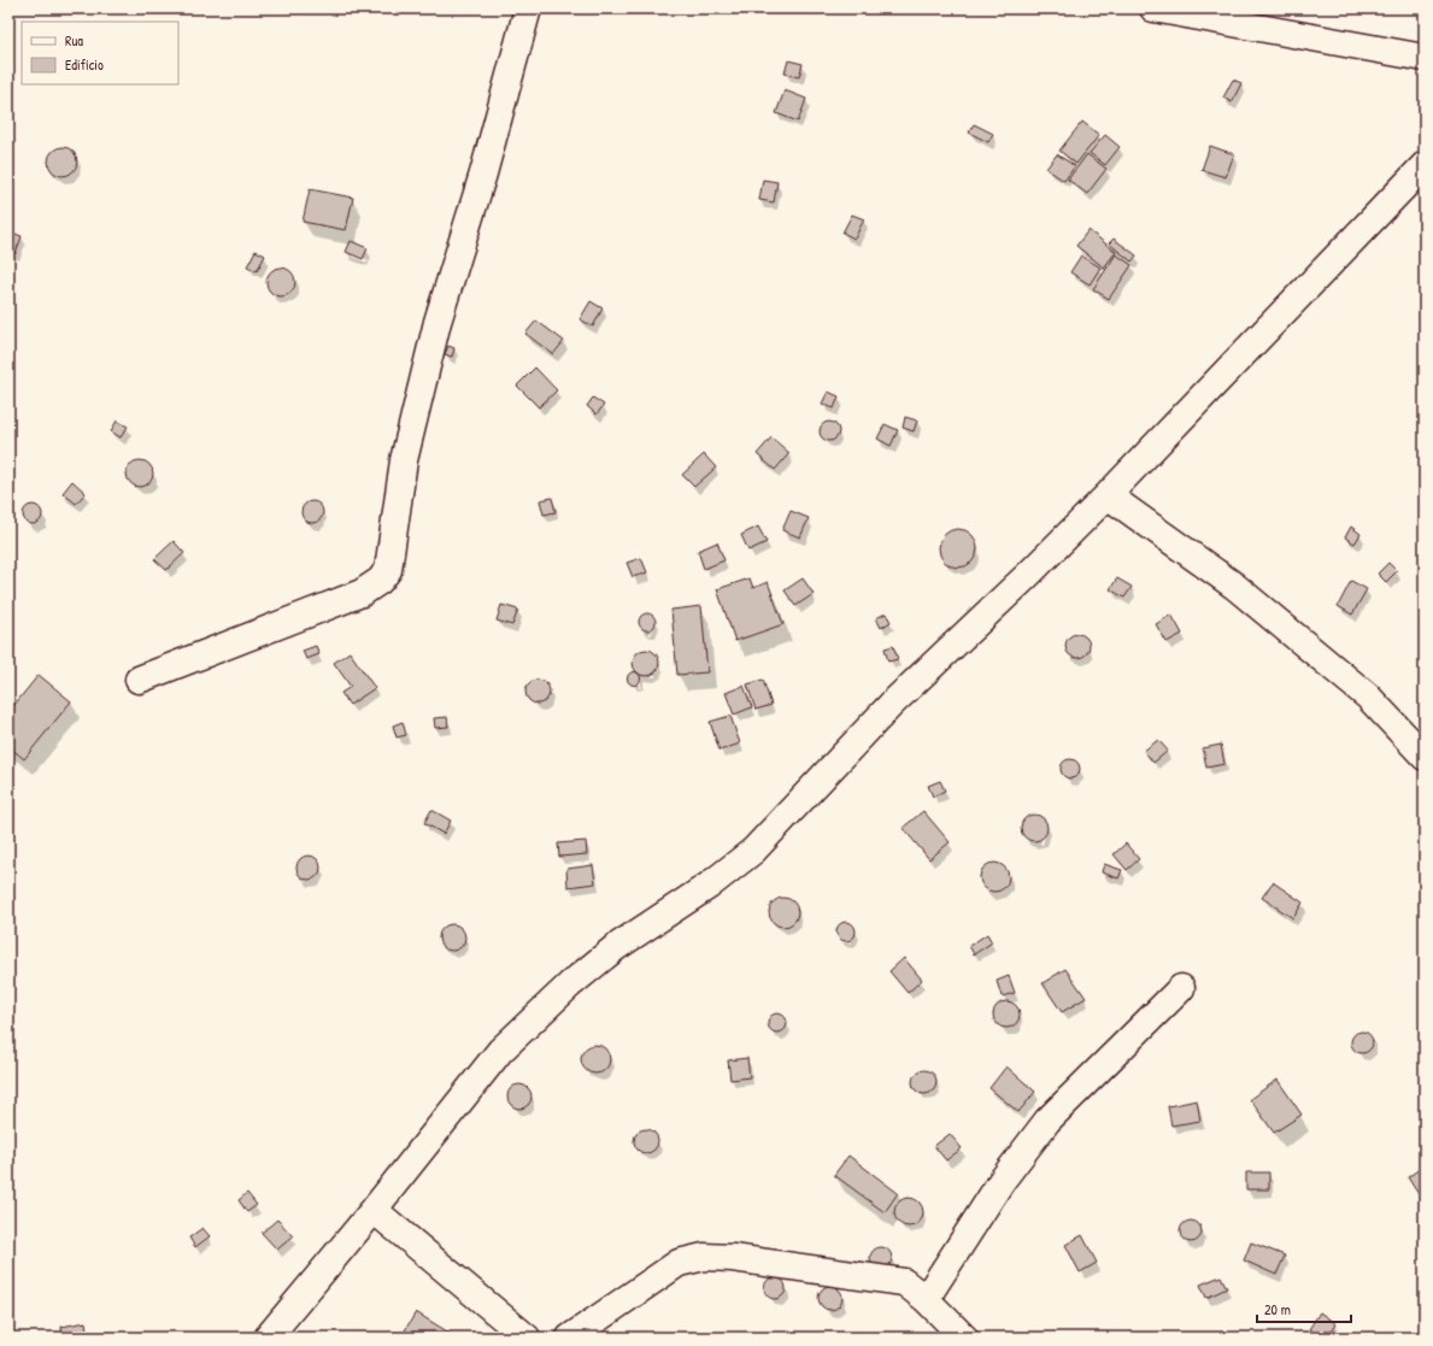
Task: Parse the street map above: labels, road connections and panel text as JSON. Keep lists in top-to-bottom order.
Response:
{
  "legend": ["Rua", "Edifício"],
  "scale_bar": "20 m"
}
